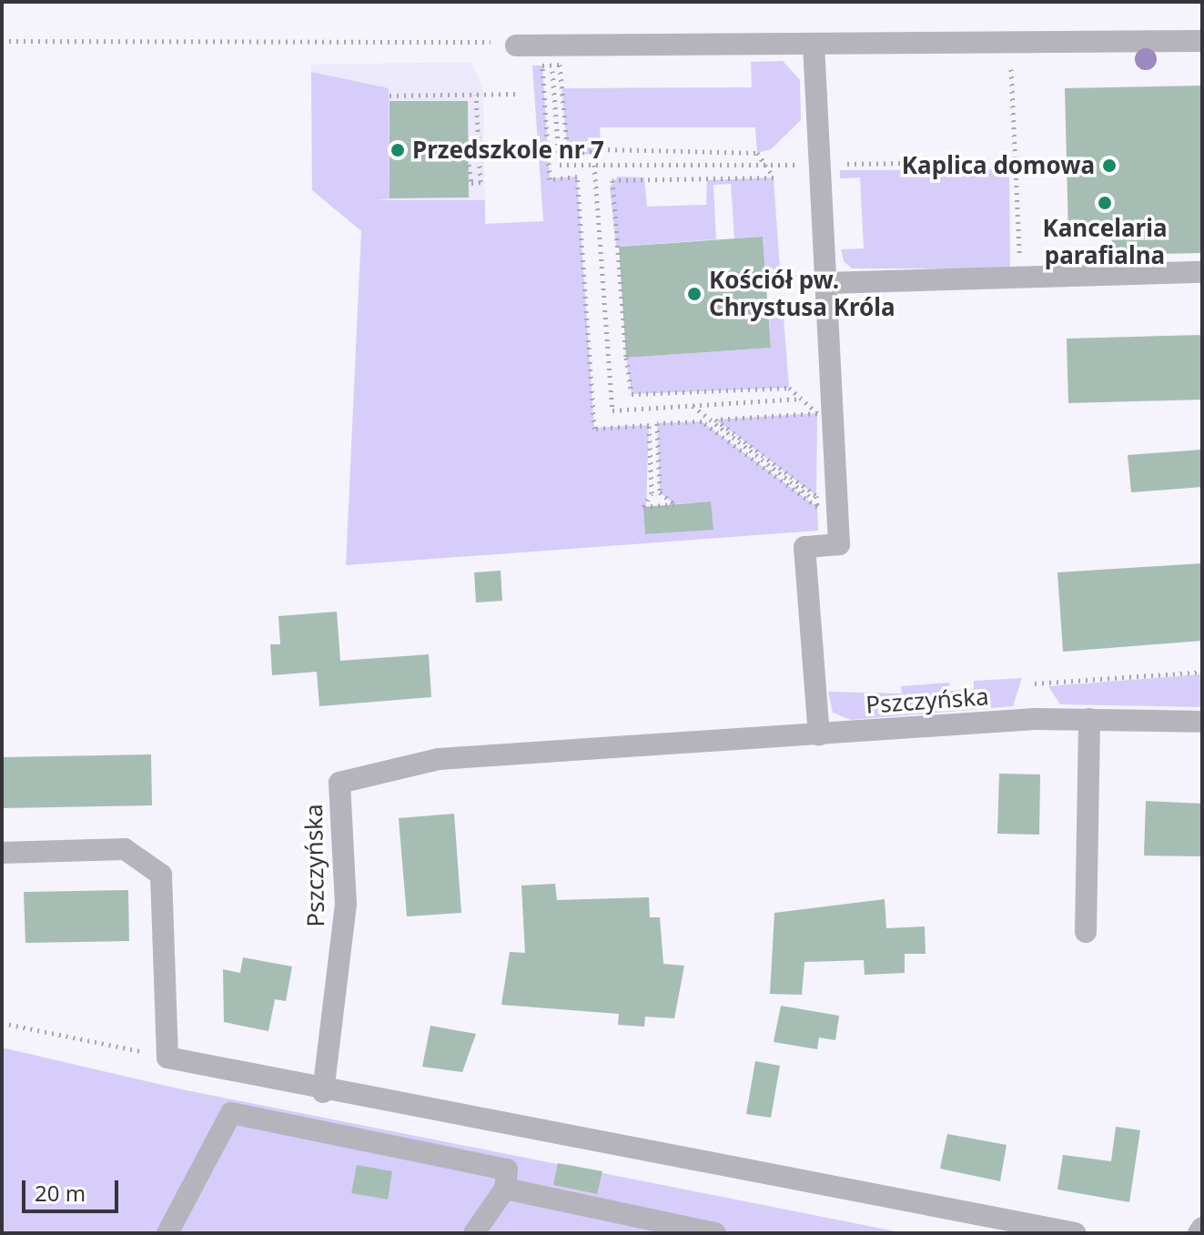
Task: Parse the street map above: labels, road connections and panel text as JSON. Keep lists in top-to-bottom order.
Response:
{
  "streets": {
    "street": ["Pszczyńska"]
  },
  "places": [
    "Przedszkole nr 7",
    "Kaplica domowa",
    "Kancelaria parafialna",
    "Kościół pw. Chrystusa Króla"
  ],
  "scale_bar": "20 m"
}
